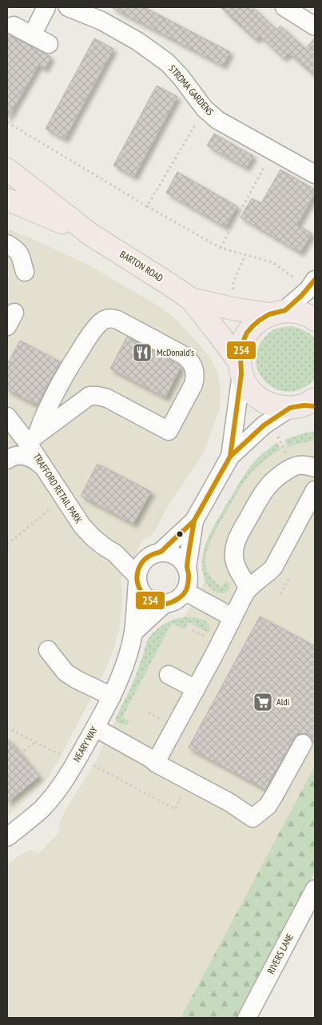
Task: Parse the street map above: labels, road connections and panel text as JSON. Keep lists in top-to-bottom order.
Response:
{
  "streets": {
    "main road": ["BARTON ROAD"],
    "street": [
      "STROMA GARDENS",
      "TRAFFORD RETAIL PARK",
      "NEARY WAY",
      "RIVERS LANE"
    ]
  },
  "crossings": [
    ["TRAFFORD RETAIL PARK", "NEARY WAY"]
  ],
  "places": {
    "restaurant": ["McDonald's"],
    "supermarket": ["Aldi"]
  },
  "lines": ["transit line 254"]
}
